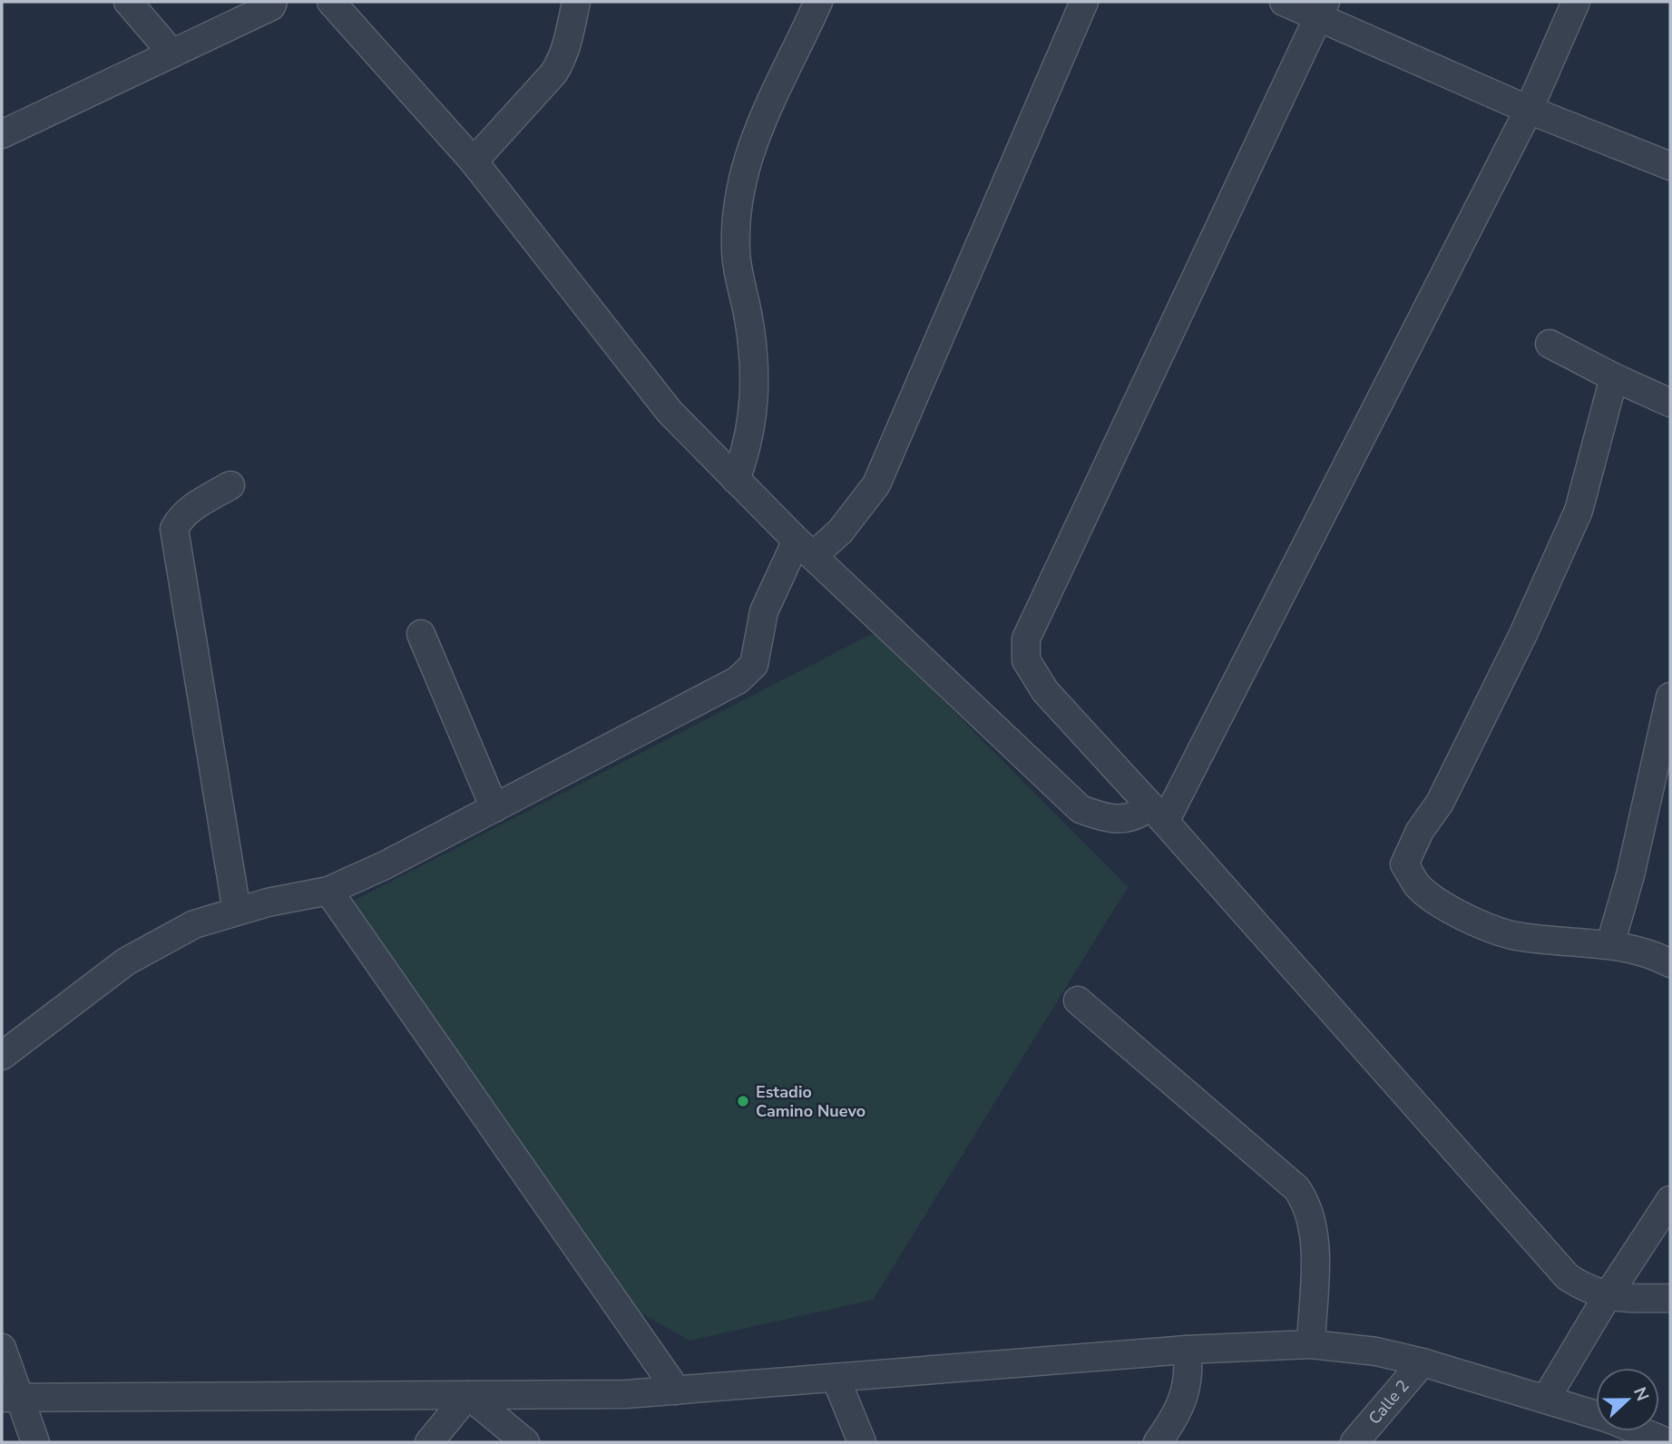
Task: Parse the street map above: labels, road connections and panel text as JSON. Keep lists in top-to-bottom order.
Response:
{
  "streets": {
    "street": ["Calle 2"]
  },
  "places": ["Estadio Camino Nuevo"],
  "north": "right"
}
